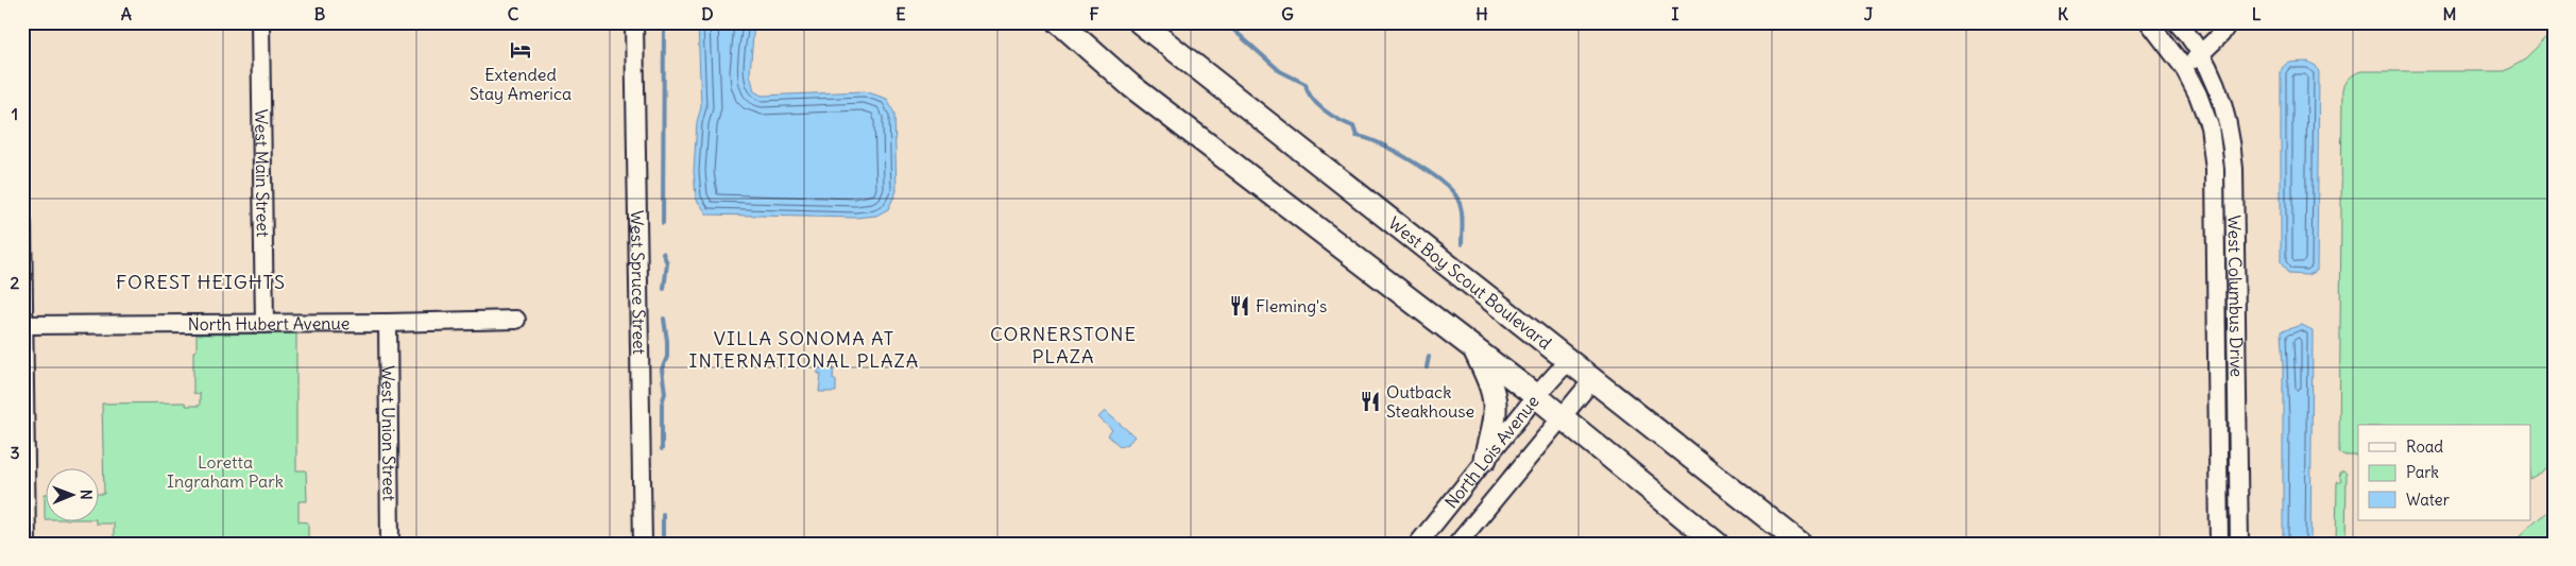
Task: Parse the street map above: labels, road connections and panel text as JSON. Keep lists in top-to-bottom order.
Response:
{
  "streets": {
    "main road": ["West Boy Scout Boulevard"],
    "street": [
      "West Main Street",
      "West Spruce Street",
      "West Columbus Drive",
      "North Hubert Avenue",
      "West Union Street",
      "North Lois Avenue"
    ]
  },
  "crossings": [
    ["West Main Street", "North Hubert Avenue"],
    ["West Boy Scout Boulevard", "North Lois Avenue"],
    ["North Hubert Avenue", "West Union Street"]
  ],
  "districts": ["FOREST HEIGHTS", "CORNERSTONE PLAZA", "VILLA SONOMA AT INTERNATIONAL PLAZA"],
  "parks": ["Loretta Ingraham Park"],
  "places": {
    "hotel": ["Extended Stay America"],
    "restaurant": ["Fleming's", "Outback Steakhouse"]
  },
  "legend": ["Road", "Park", "Water"],
  "north": "right",
  "grid": {
    "columns": [
      "A",
      "B",
      "C",
      "D",
      "E",
      "F",
      "G",
      "H",
      "I",
      "J",
      "K",
      "L",
      "M"
    ],
    "rows": ["1", "2", "3"]
  }
}
